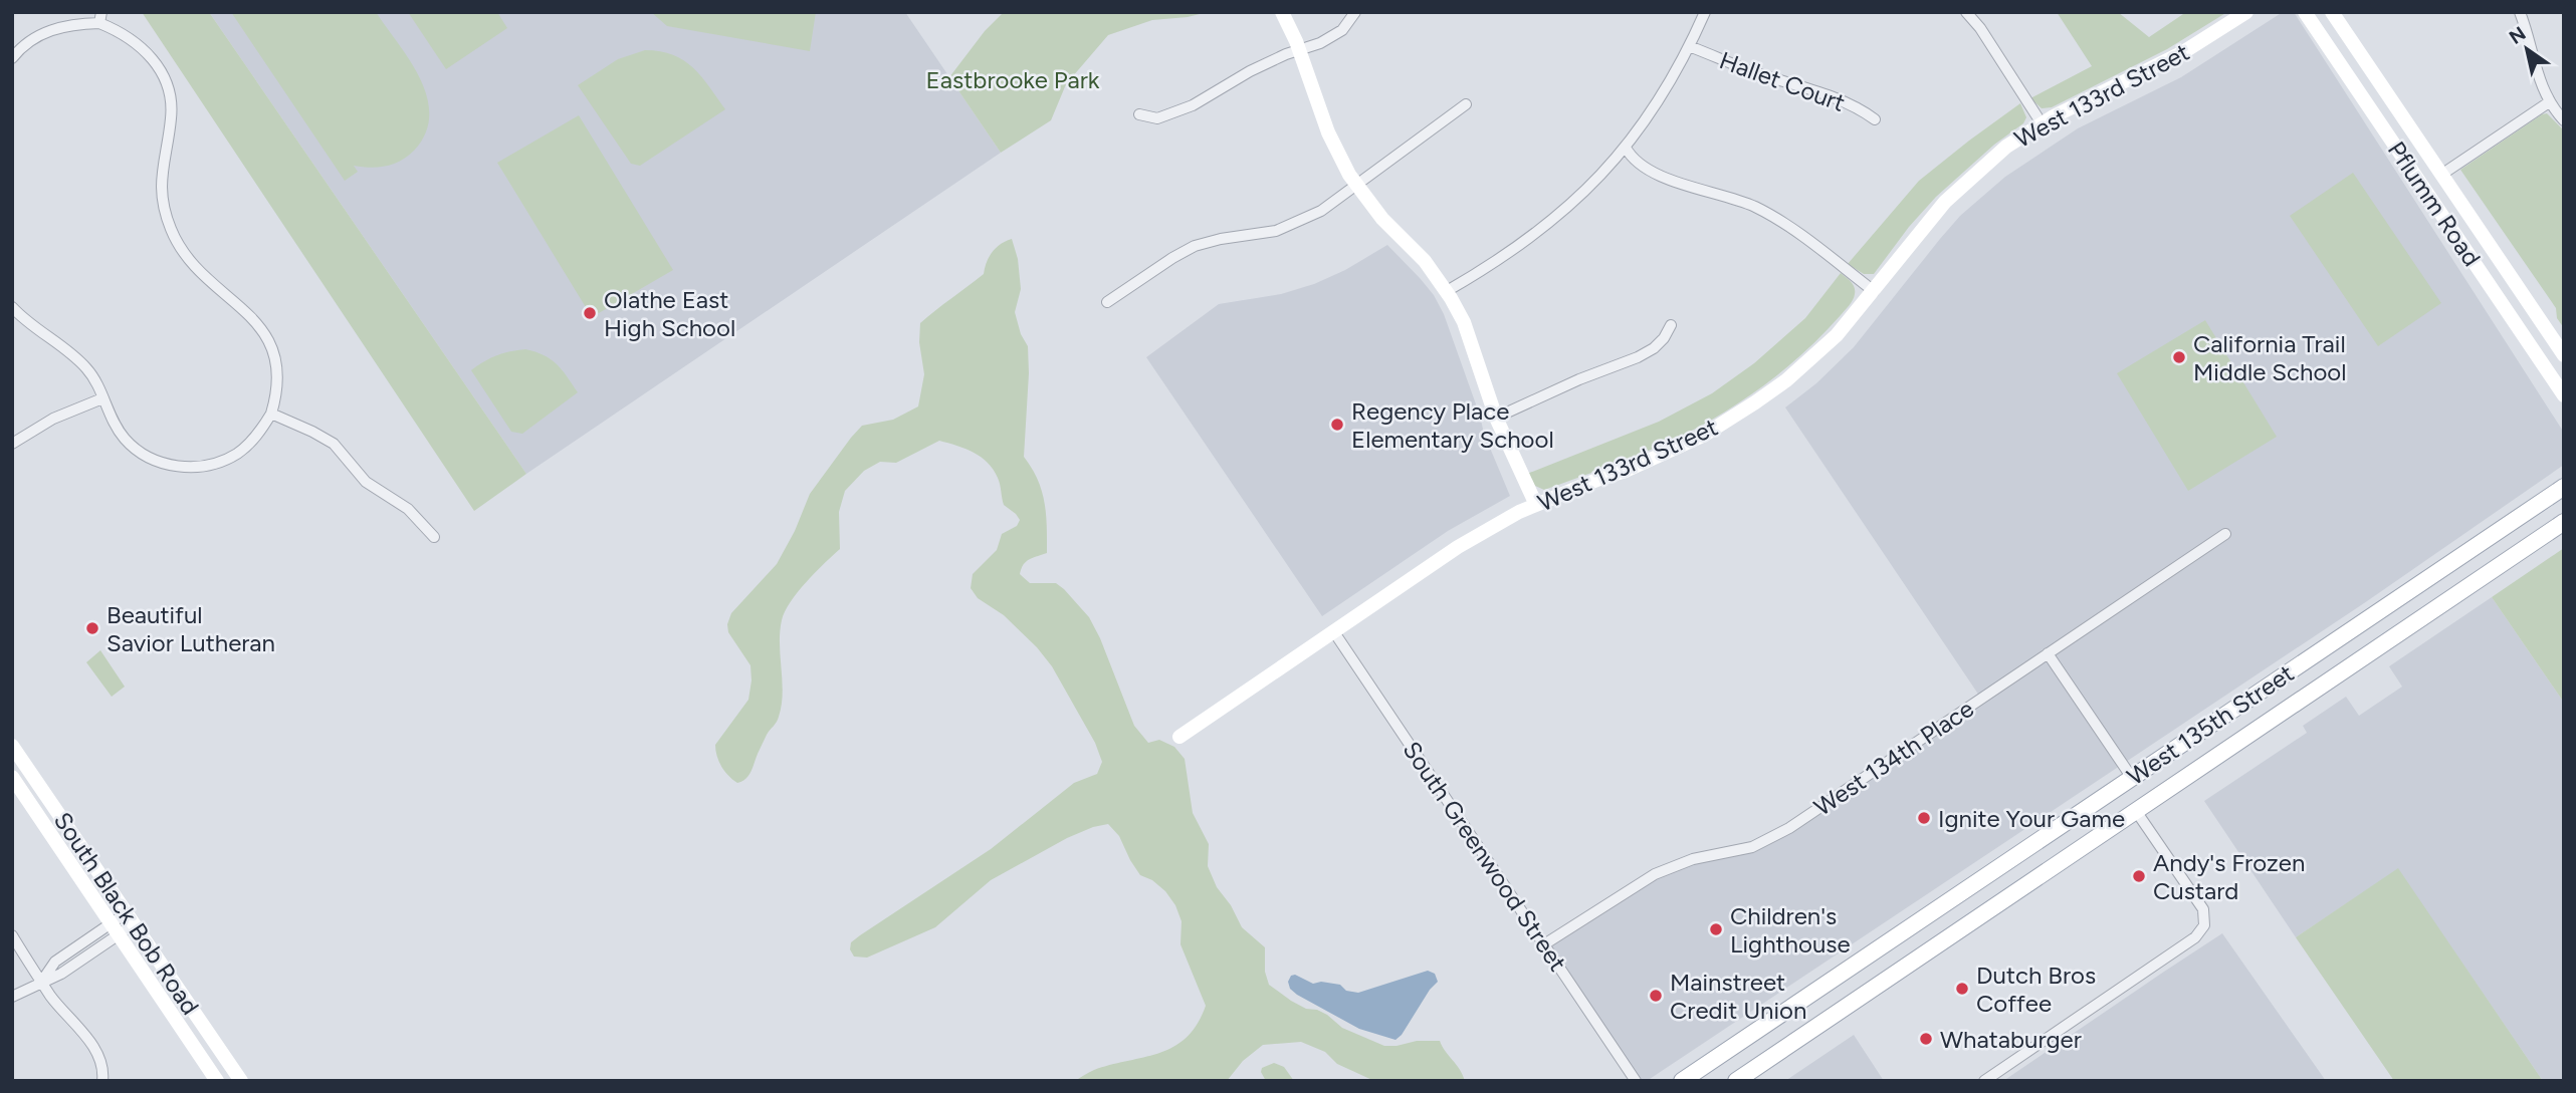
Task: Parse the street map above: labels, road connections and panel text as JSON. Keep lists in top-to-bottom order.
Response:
{
  "streets": {
    "main road": ["West 135th Street"],
    "street": [
      "Hallet Court",
      "West 133rd Street",
      "Pflumm Road",
      "West 134th Place",
      "South Greenwood Street",
      "South Black Bob Road"
    ]
  },
  "crossings": [
    ["West 133rd Street", "South Greenwood Street"],
    ["West 134th Place", "South Greenwood Street"]
  ],
  "parks": ["Eastbrooke Park"],
  "places": [
    "Olathe East High School",
    "California Trail Middle School",
    "Regency Place Elementary School",
    "Beautiful Savior Lutheran",
    "Ignite Your Game",
    "Andy's Frozen Custard",
    "Children's Lighthouse",
    "Dutch Bros Coffee",
    "Mainstreet Credit Union",
    "Whataburger"
  ],
  "north": "top left"
}
